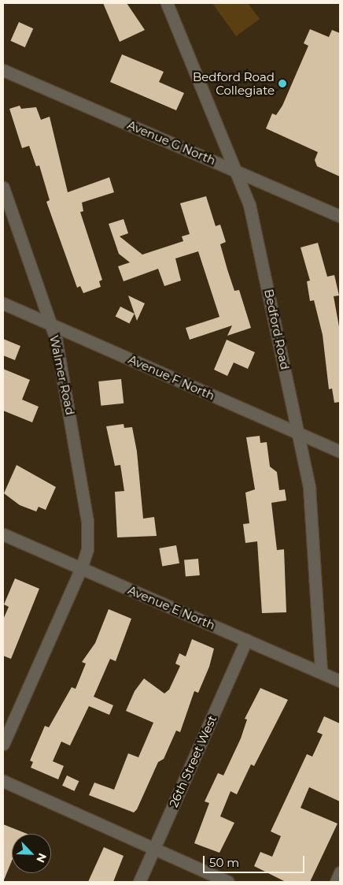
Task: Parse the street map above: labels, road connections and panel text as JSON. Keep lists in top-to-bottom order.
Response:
{
  "streets": {
    "street": [
      "Avenue G North",
      "Bedford Road",
      "Walmer Road",
      "Avenue F North",
      "Avenue E North",
      "26th Street West"
    ]
  },
  "crossings": [
    ["Avenue G North", "Bedford Road"],
    ["Bedford Road", "Avenue F North"],
    ["Bedford Road", "Avenue E North"],
    ["Walmer Road", "Avenue F North"],
    ["Walmer Road", "Avenue E North"],
    ["Avenue E North", "26th Street West"]
  ],
  "places": ["Bedford Road Collegiate"],
  "scale_bar": "50 m",
  "north": "bottom right"
}
